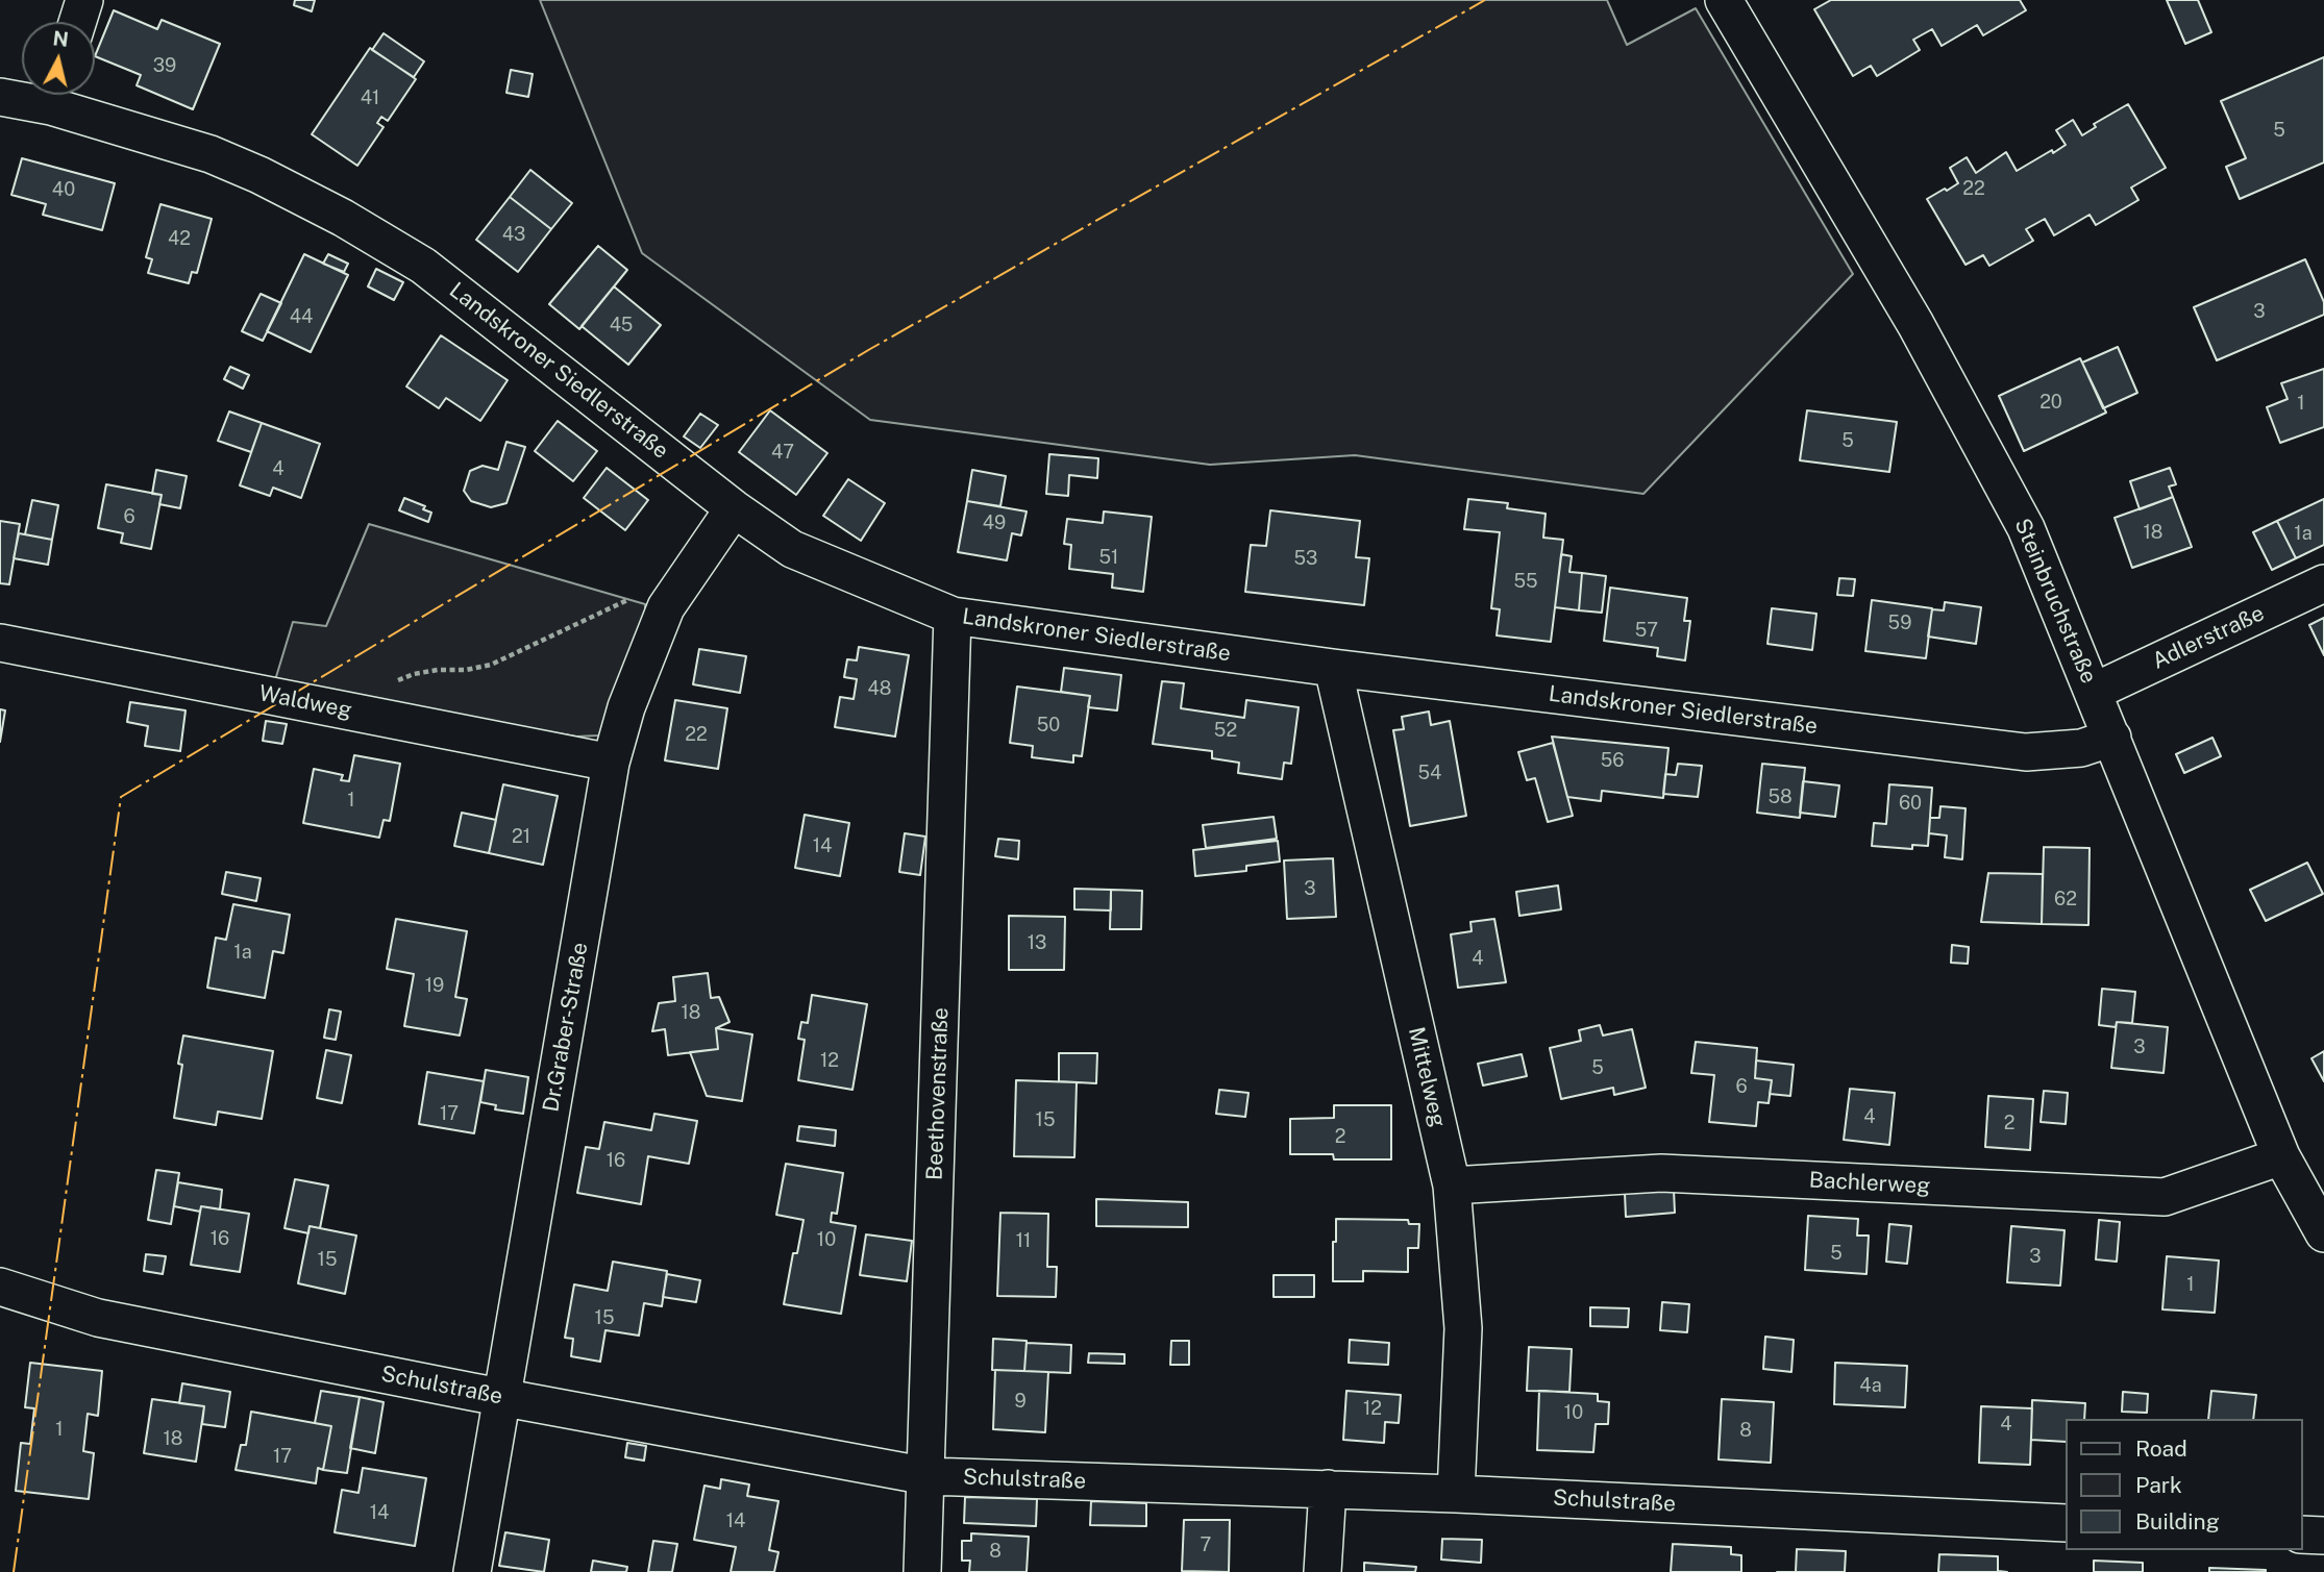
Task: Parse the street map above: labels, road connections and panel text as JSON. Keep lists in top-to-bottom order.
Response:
{
  "streets": {
    "street": [
      "Landskroner Siedlerstraße",
      "Steinbruchstraße",
      "Adlerstraße",
      "Waldweg",
      "Dr.Graber-Straße",
      "Mittelweg",
      "Beethovenstraße",
      "Bachlerweg",
      "Schulstraße"
    ]
  },
  "crossings": [
    ["Landskroner Siedlerstraße", "Steinbruchstraße"],
    ["Landskroner Siedlerstraße", "Dr.Graber-Straße"],
    ["Landskroner Siedlerstraße", "Mittelweg"],
    ["Landskroner Siedlerstraße", "Beethovenstraße"],
    ["Steinbruchstraße", "Adlerstraße"],
    ["Steinbruchstraße", "Bachlerweg"],
    ["Waldweg", "Dr.Graber-Straße"],
    ["Dr.Graber-Straße", "Schulstraße"],
    ["Mittelweg", "Bachlerweg"],
    ["Mittelweg", "Schulstraße"],
    ["Beethovenstraße", "Schulstraße"]
  ],
  "house_numbers": [
    "39",
    "41",
    "5",
    "22",
    "40",
    "43",
    "42",
    "3",
    "44",
    "45",
    "20",
    "1",
    "5",
    "47",
    "4",
    "6",
    "49",
    "18",
    "1a",
    "51",
    "53",
    "55",
    "59",
    "57",
    "48",
    "50",
    "52",
    "22",
    "56",
    "54",
    "58",
    "1",
    "60",
    "21",
    "14",
    "3",
    "62",
    "13",
    "1a",
    "4",
    "19",
    "18",
    "3",
    "12",
    "5",
    "6",
    "17",
    "4",
    "15",
    "2",
    "2",
    "16",
    "16",
    "10",
    "11",
    "5",
    "3",
    "15",
    "1",
    "15",
    "4a",
    "9",
    "12",
    "10",
    "4",
    "1",
    "8",
    "18",
    "17",
    "14",
    "14",
    "7",
    "8"
  ],
  "legend": ["Road", "Park", "Building"],
  "north": "top"
}
